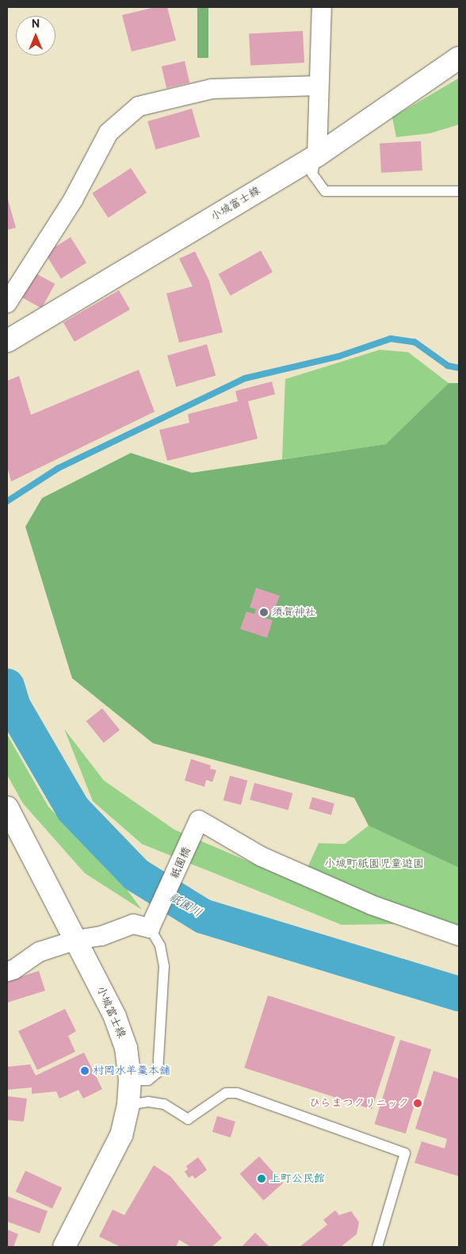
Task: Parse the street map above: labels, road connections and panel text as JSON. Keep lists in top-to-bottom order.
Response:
{
  "streets": {
    "main road": ["小城富士線"],
    "street": ["祇園橋"]
  },
  "water": ["祇園川"],
  "parks": ["小城町祇園児童遊園"],
  "places": [
    "須賀神社",
    "村岡水羊羹本舗",
    "ひらまつクリニック",
    "上町公民館"
  ],
  "north": "top"
}
